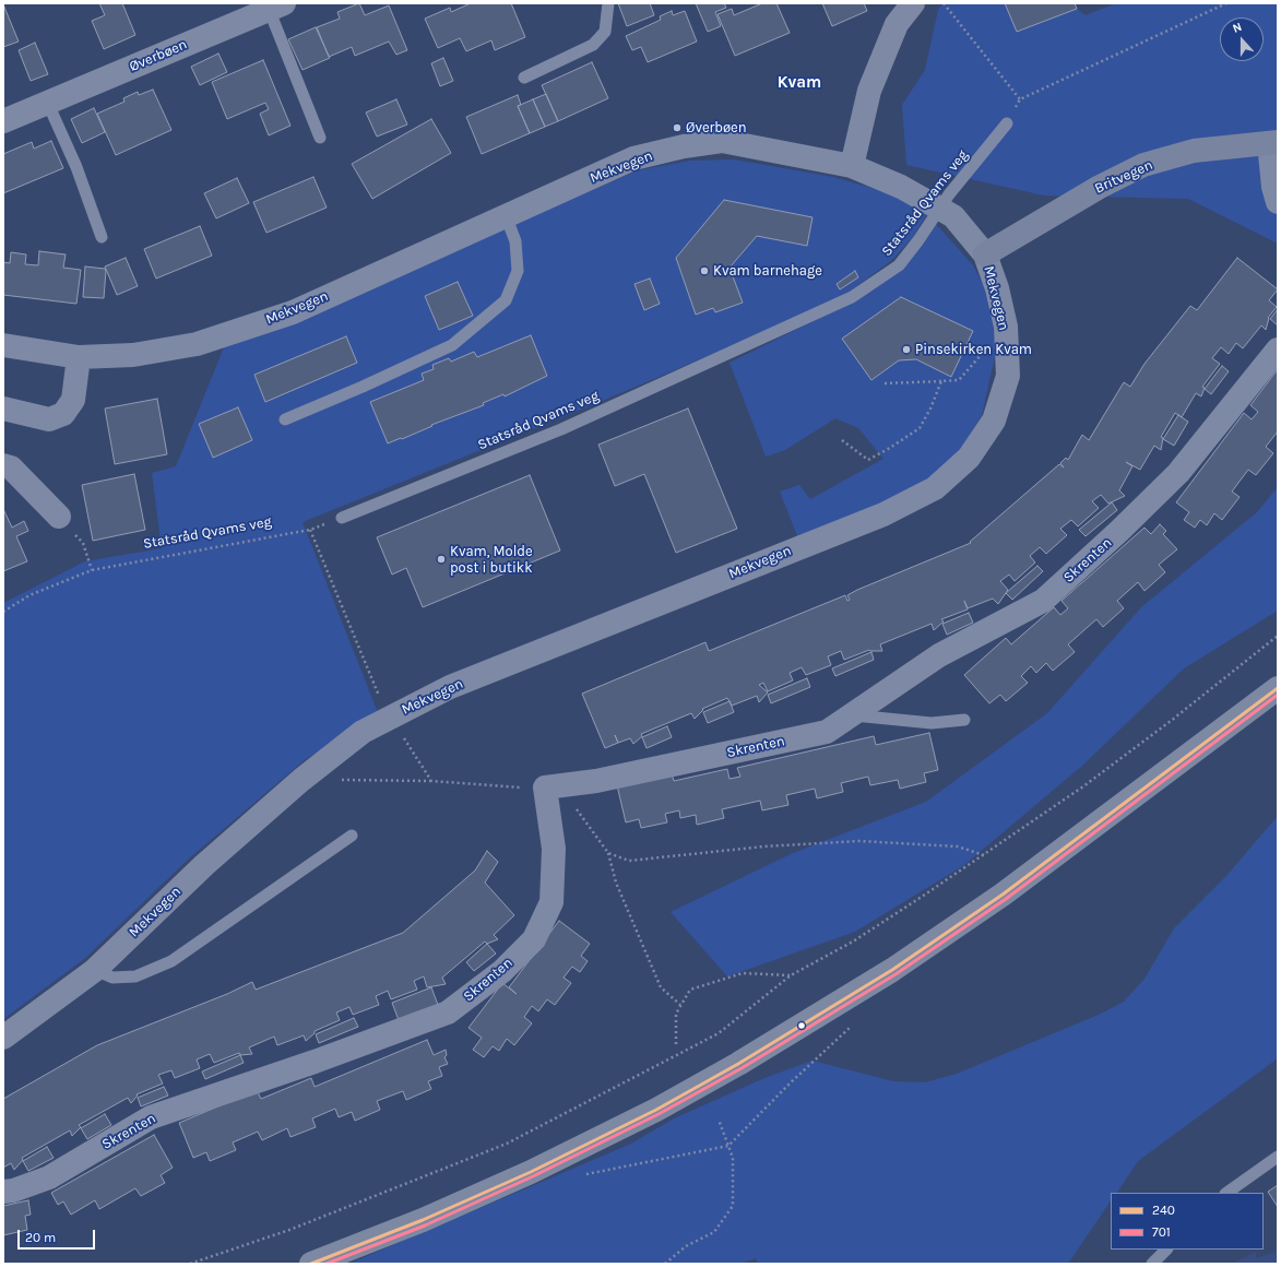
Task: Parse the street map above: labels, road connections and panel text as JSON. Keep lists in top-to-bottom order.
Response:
{
  "streets": {
    "street": [
      "Øverbøen",
      "Mekvegen",
      "Britvegen",
      "Skrenten"
    ],
    "lane": ["Statsråd Qvams veg"]
  },
  "crossings": [
    ["Mekvegen", "Britvegen"]
  ],
  "districts": ["Kvam"],
  "places": [
    "Øverbøen",
    "Kvam barnehage",
    "Pinsekirken Kvam",
    "Kvam, Molde post i butikk"
  ],
  "lines": ["transit line 240", "transit line 701"],
  "legend": ["240", "701"],
  "scale_bar": "20 m",
  "north": "top"
}
